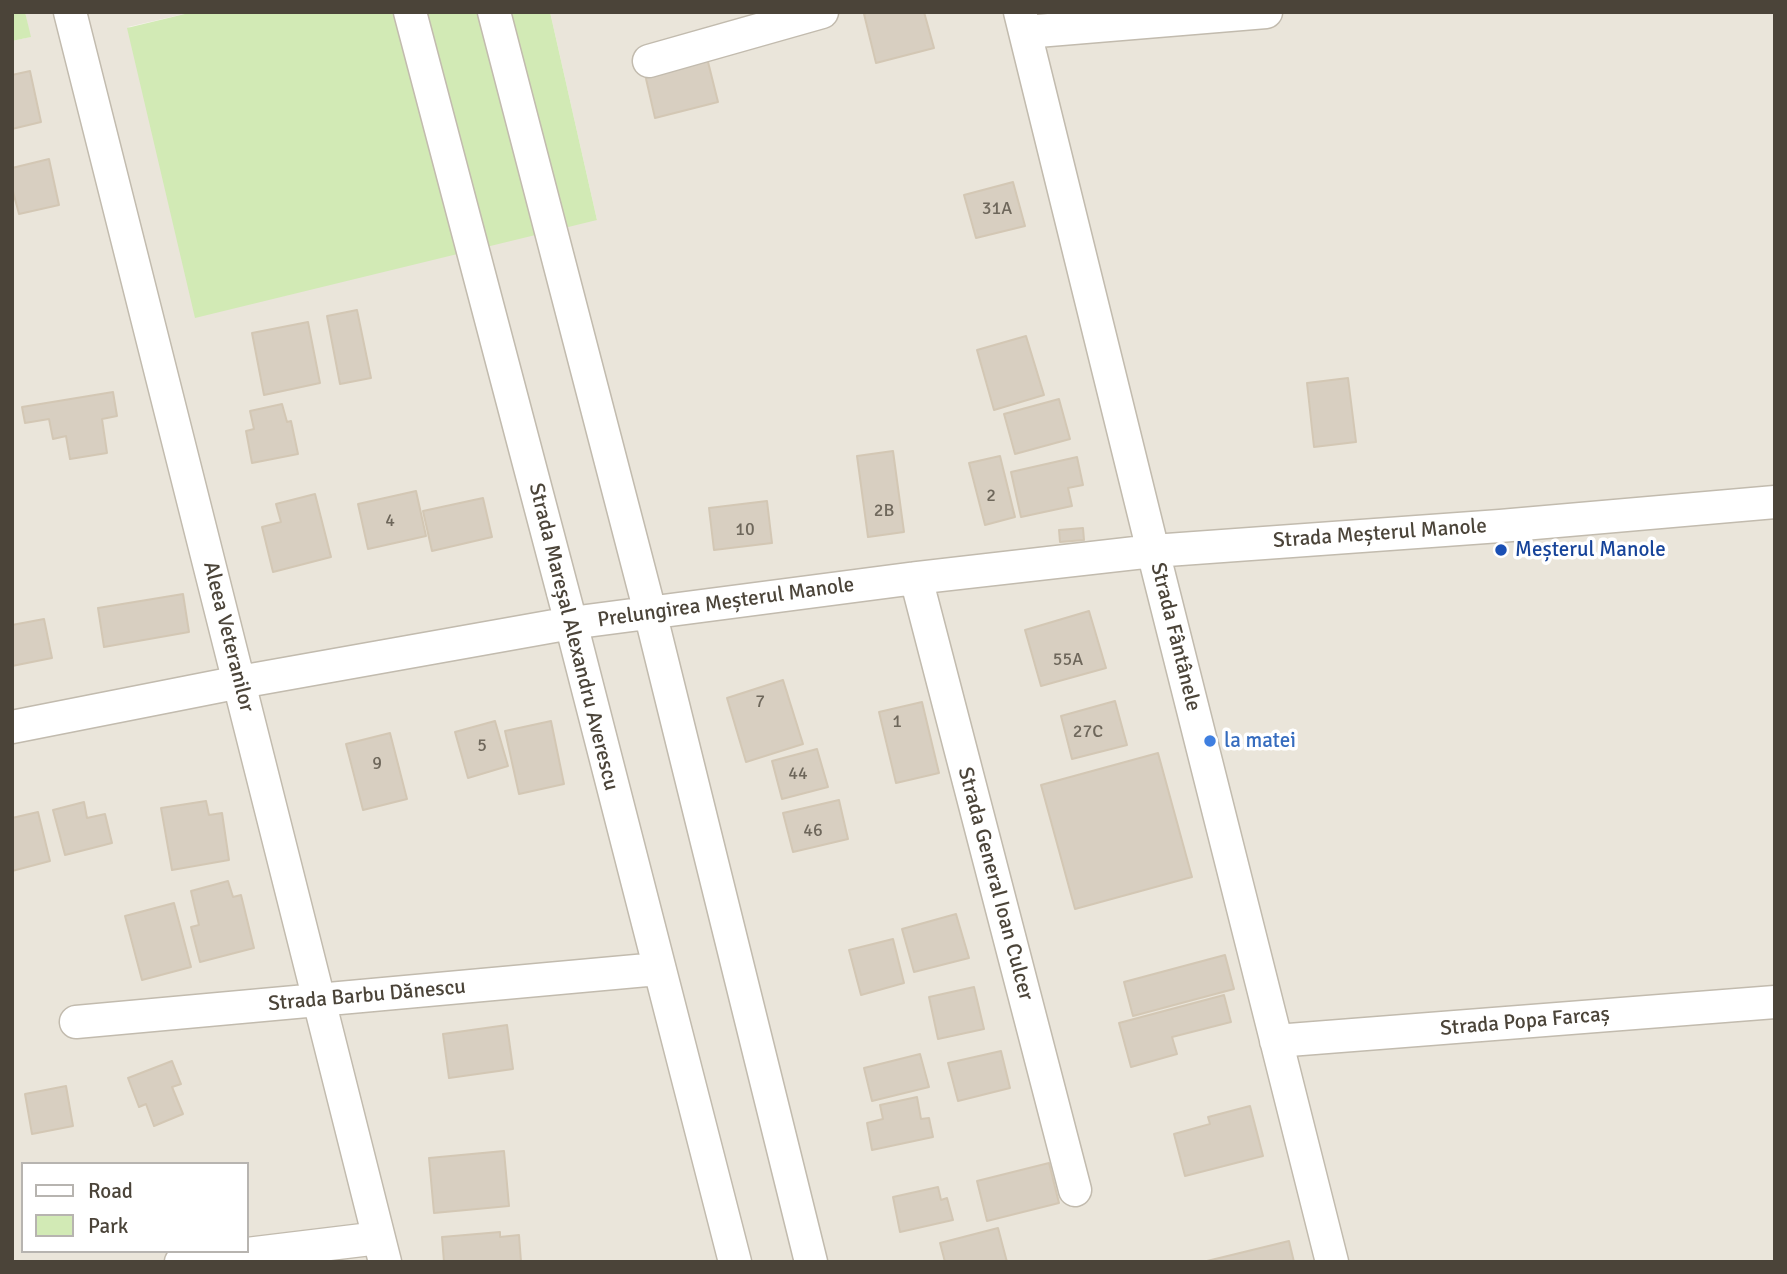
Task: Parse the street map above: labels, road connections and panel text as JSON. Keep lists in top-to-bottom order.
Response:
{
  "streets": {
    "street": [
      "Strada Meșterul Manole",
      "Prelungirea Meșterul Manole",
      "Aleea Veteranilor",
      "Strada Mareșal Alexandru Averescu",
      "Strada Fântânele",
      "Strada General Ioan Culcer",
      "Strada Barbu Dănescu",
      "Strada Popa Farcaș"
    ]
  },
  "crossings": [
    ["Strada Meșterul Manole", "Prelungirea Meșterul Manole"],
    ["Strada Meșterul Manole", "Strada Fântânele"],
    ["Prelungirea Meșterul Manole", "Aleea Veteranilor"],
    ["Prelungirea Meșterul Manole", "Strada Mareșal Alexandru Averescu"],
    ["Prelungirea Meșterul Manole", "Strada Fântânele"],
    ["Prelungirea Meșterul Manole", "Strada General Ioan Culcer"],
    ["Aleea Veteranilor", "Strada Barbu Dănescu"],
    ["Strada Mareșal Alexandru Averescu", "Strada Barbu Dănescu"],
    ["Strada Fântânele", "Strada Popa Farcaș"]
  ],
  "places": ["Meșterul Manole", "la matei"],
  "house_numbers": [
    "31A",
    "2",
    "2B",
    "4",
    "10",
    "55A",
    "7",
    "1",
    "27C",
    "5",
    "9",
    "44",
    "46"
  ],
  "legend": ["Road", "Park"]
}
